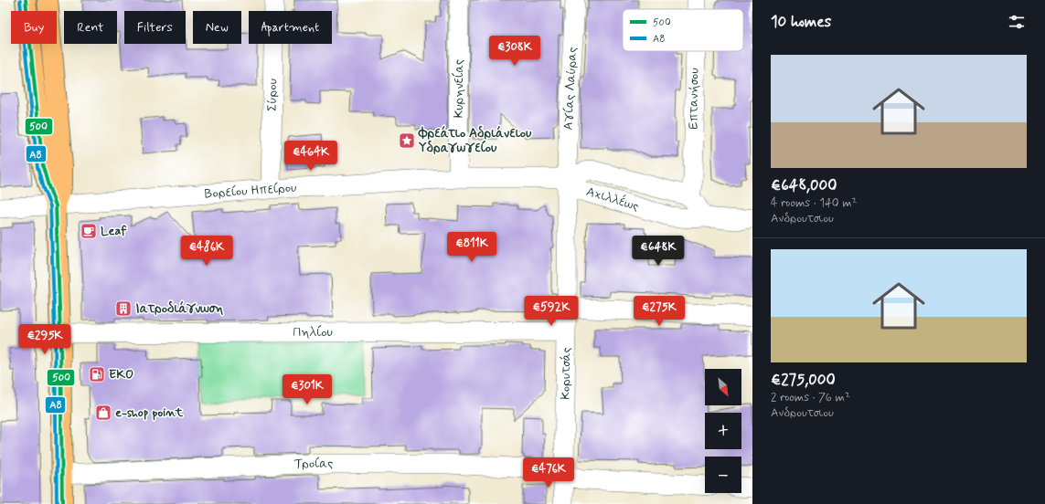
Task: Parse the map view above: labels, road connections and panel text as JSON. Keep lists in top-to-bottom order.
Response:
{
  "streets": {
    "street": [
      "Κυρηνείας",
      "Αγίας Λαύρας",
      "Σύρου",
      "Επτανήσου",
      "Βορείου Ηπείρου",
      "Αχιλλέως",
      "Πηλίου",
      "Κορυτσάς",
      "Τροίας"
    ]
  },
  "crossings": [
    ["Κυρηνείας", "Βορείου Ηπείρου"],
    ["Αγίας Λαύρας", "Βορείου Ηπείρου"],
    ["Αγίας Λαύρας", "Αχιλλέως"],
    ["Αγίας Λαύρας", "Κορυτσάς"],
    ["Σύρου", "Βορείου Ηπείρου"],
    ["Επτανήσου", "Αχιλλέως"],
    ["Βορείου Ηπείρου", "Αχιλλέως"],
    ["Βορείου Ηπείρου", "Κορυτσάς"],
    ["Αχιλλέως", "Κορυτσάς"],
    ["Πηλίου", "Κορυτσάς"],
    ["Κορυτσάς", "Τροίας"]
  ],
  "places": {
    "place": ["Φρεάτιο Αδριάνειου Υδραγωγείου"],
    "cafe": ["Leaf"],
    "building": ["Ιατροδιάγνωση"],
    "fuel station": ["EKO"],
    "shop": ["e-shop point"]
  },
  "lines": ["transit line 500", "transit line A8"],
  "legend": ["500", "A8"],
  "north": "bottom right",
  "page": {
    "heading": "10 homes",
    "chip": [
      "Buy",
      "Rent",
      "Filters",
      "New",
      "Apartment"
    ],
    "price": [
      "€308K",
      "€464K",
      "€811K",
      "€486K",
      "€648K",
      "€592K",
      "€275K",
      "€295K",
      "€301K",
      "€476K"
    ],
    "list": [
      {
        "name": "€648,000",
        "note": "4 rooms · 140 m² · Ανδρουτσιου"
      },
      {
        "name": "€275,000",
        "note": "2 rooms · 76 m² · Ανδρουτσιου"
      }
    ],
    "map_buttons": ["+", "−"]
  }
}
